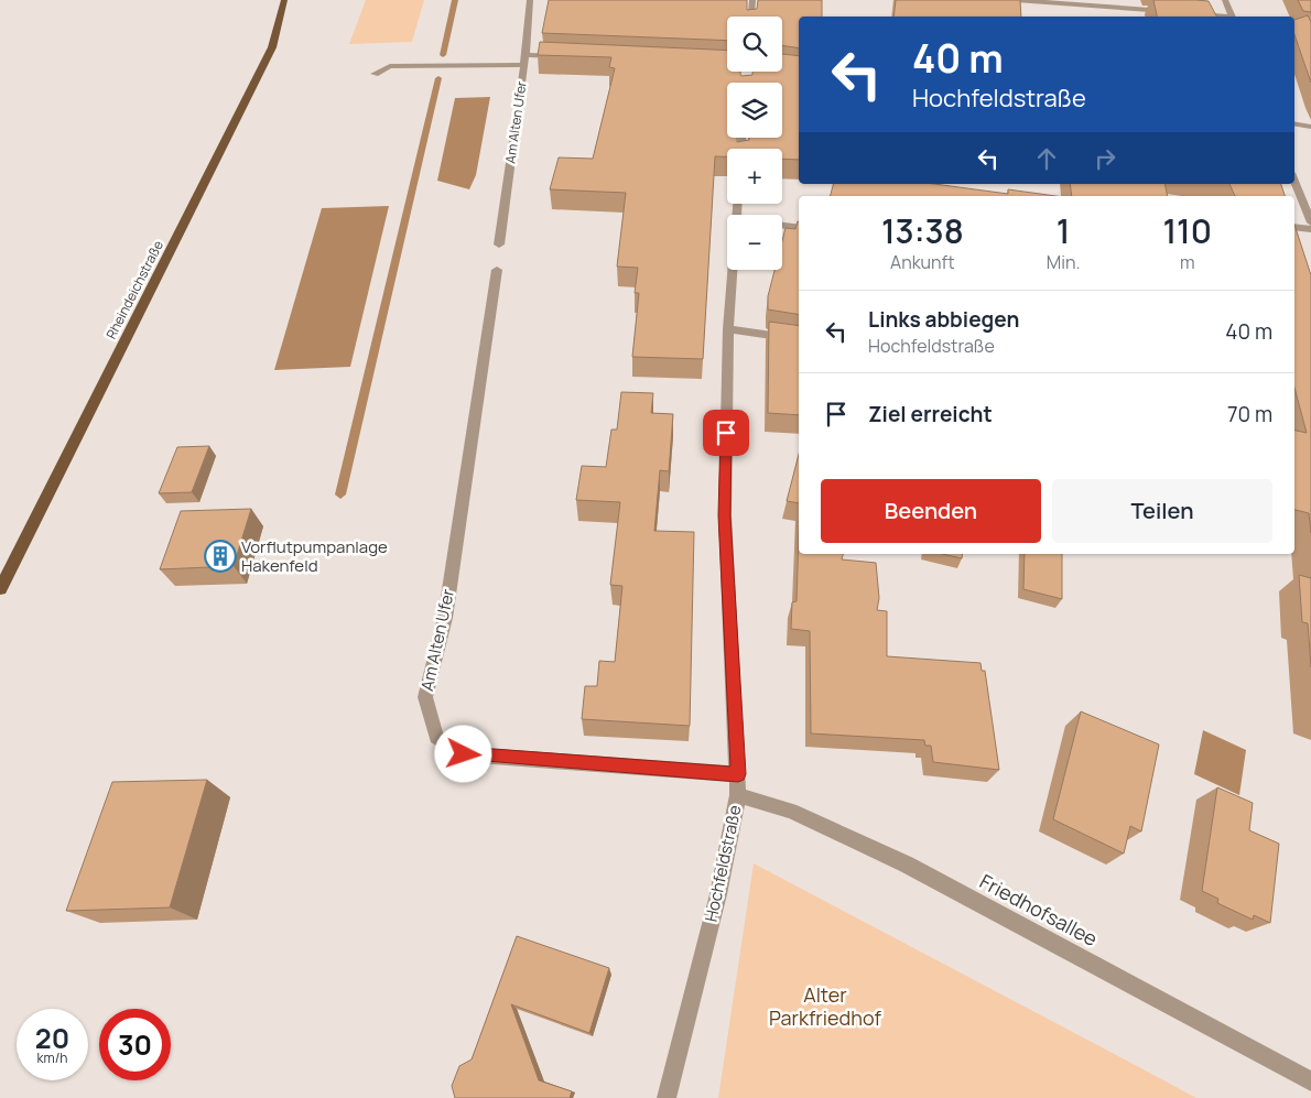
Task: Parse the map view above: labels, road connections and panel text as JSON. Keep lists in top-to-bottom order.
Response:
{
  "streets": {
    "main road": ["Rheindeichstraße"],
    "street": ["Am Alten Ufer", "Hochfeldstraße", "Friedhofsallee"]
  },
  "crossings": [
    ["Am Alten Ufer", "Hochfeldstraße"],
    ["Hochfeldstraße", "Friedhofsallee"]
  ],
  "parks": ["Alter Parkfriedhof"],
  "places": {
    "building": ["Vorflutpumpanlage Hakenfeld"]
  },
  "page": {
    "map_buttons": ["+", "−"],
    "turn": ["40 m", "Hochfeldstraße"],
    "eta": [
      "13:38",
      "Ankunft",
      "1",
      "Min.",
      "110",
      "m"
    ],
    "list": [
      {
        "name": "Links abbiegen",
        "note": "Hochfeldstraße",
        "value": "40 m"
      },
      {
        "name": "Ziel erreicht",
        "value": "70 m"
      }
    ],
    "buttons": ["Beenden", "Teilen"],
    "speed": "20 km/h",
    "limit": "30"
  }
}
